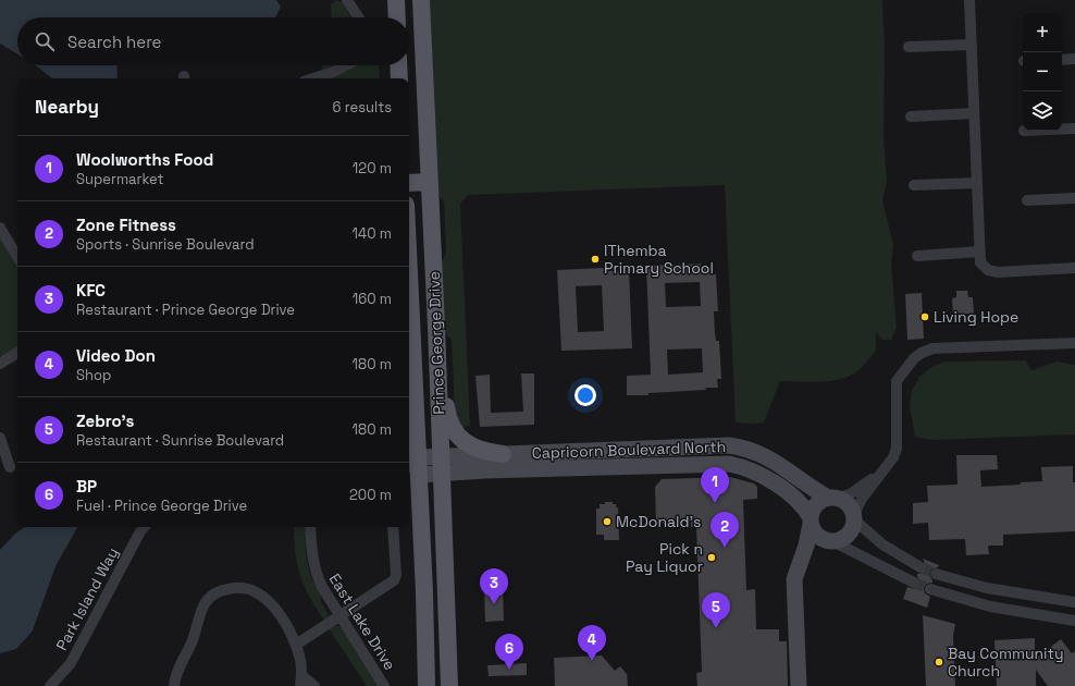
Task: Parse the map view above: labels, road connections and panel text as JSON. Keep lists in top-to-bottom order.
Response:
{
  "streets": {
    "main road": ["Prince George Drive"],
    "street": ["Capricorn Boulevard North", "Park Island Way", "East Lake Drive"]
  },
  "crossings": [
    ["Prince George Drive", "Capricorn Boulevard North"]
  ],
  "places": [
    "IThemba Primary School",
    "Living Hope",
    "McDonald's",
    "Pick n Pay Liquor",
    "Bay Community Church"
  ],
  "page": {
    "map_buttons": ["+", "−"],
    "search": "Search here",
    "heading": ["Nearby", "6 results"],
    "list": [
      {
        "mark": "1",
        "name": "Woolworths Food",
        "note": "Supermarket",
        "value": "120 m"
      },
      {
        "mark": "2",
        "name": "Zone Fitness",
        "note": "Sports · Sunrise Boulevard",
        "value": "140 m"
      },
      {
        "mark": "3",
        "name": "KFC",
        "note": "Restaurant · Prince George Drive",
        "value": "160 m"
      },
      {
        "mark": "4",
        "name": "Video Don",
        "note": "Shop",
        "value": "180 m"
      },
      {
        "mark": "5",
        "name": "Zebro's",
        "note": "Restaurant · Sunrise Boulevard",
        "value": "180 m"
      },
      {
        "mark": "6",
        "name": "BP",
        "note": "Fuel · Prince George Drive",
        "value": "200 m"
      }
    ],
    "pins": [
      "1",
      "2",
      "3",
      "5",
      "4",
      "6"
    ]
  }
}
